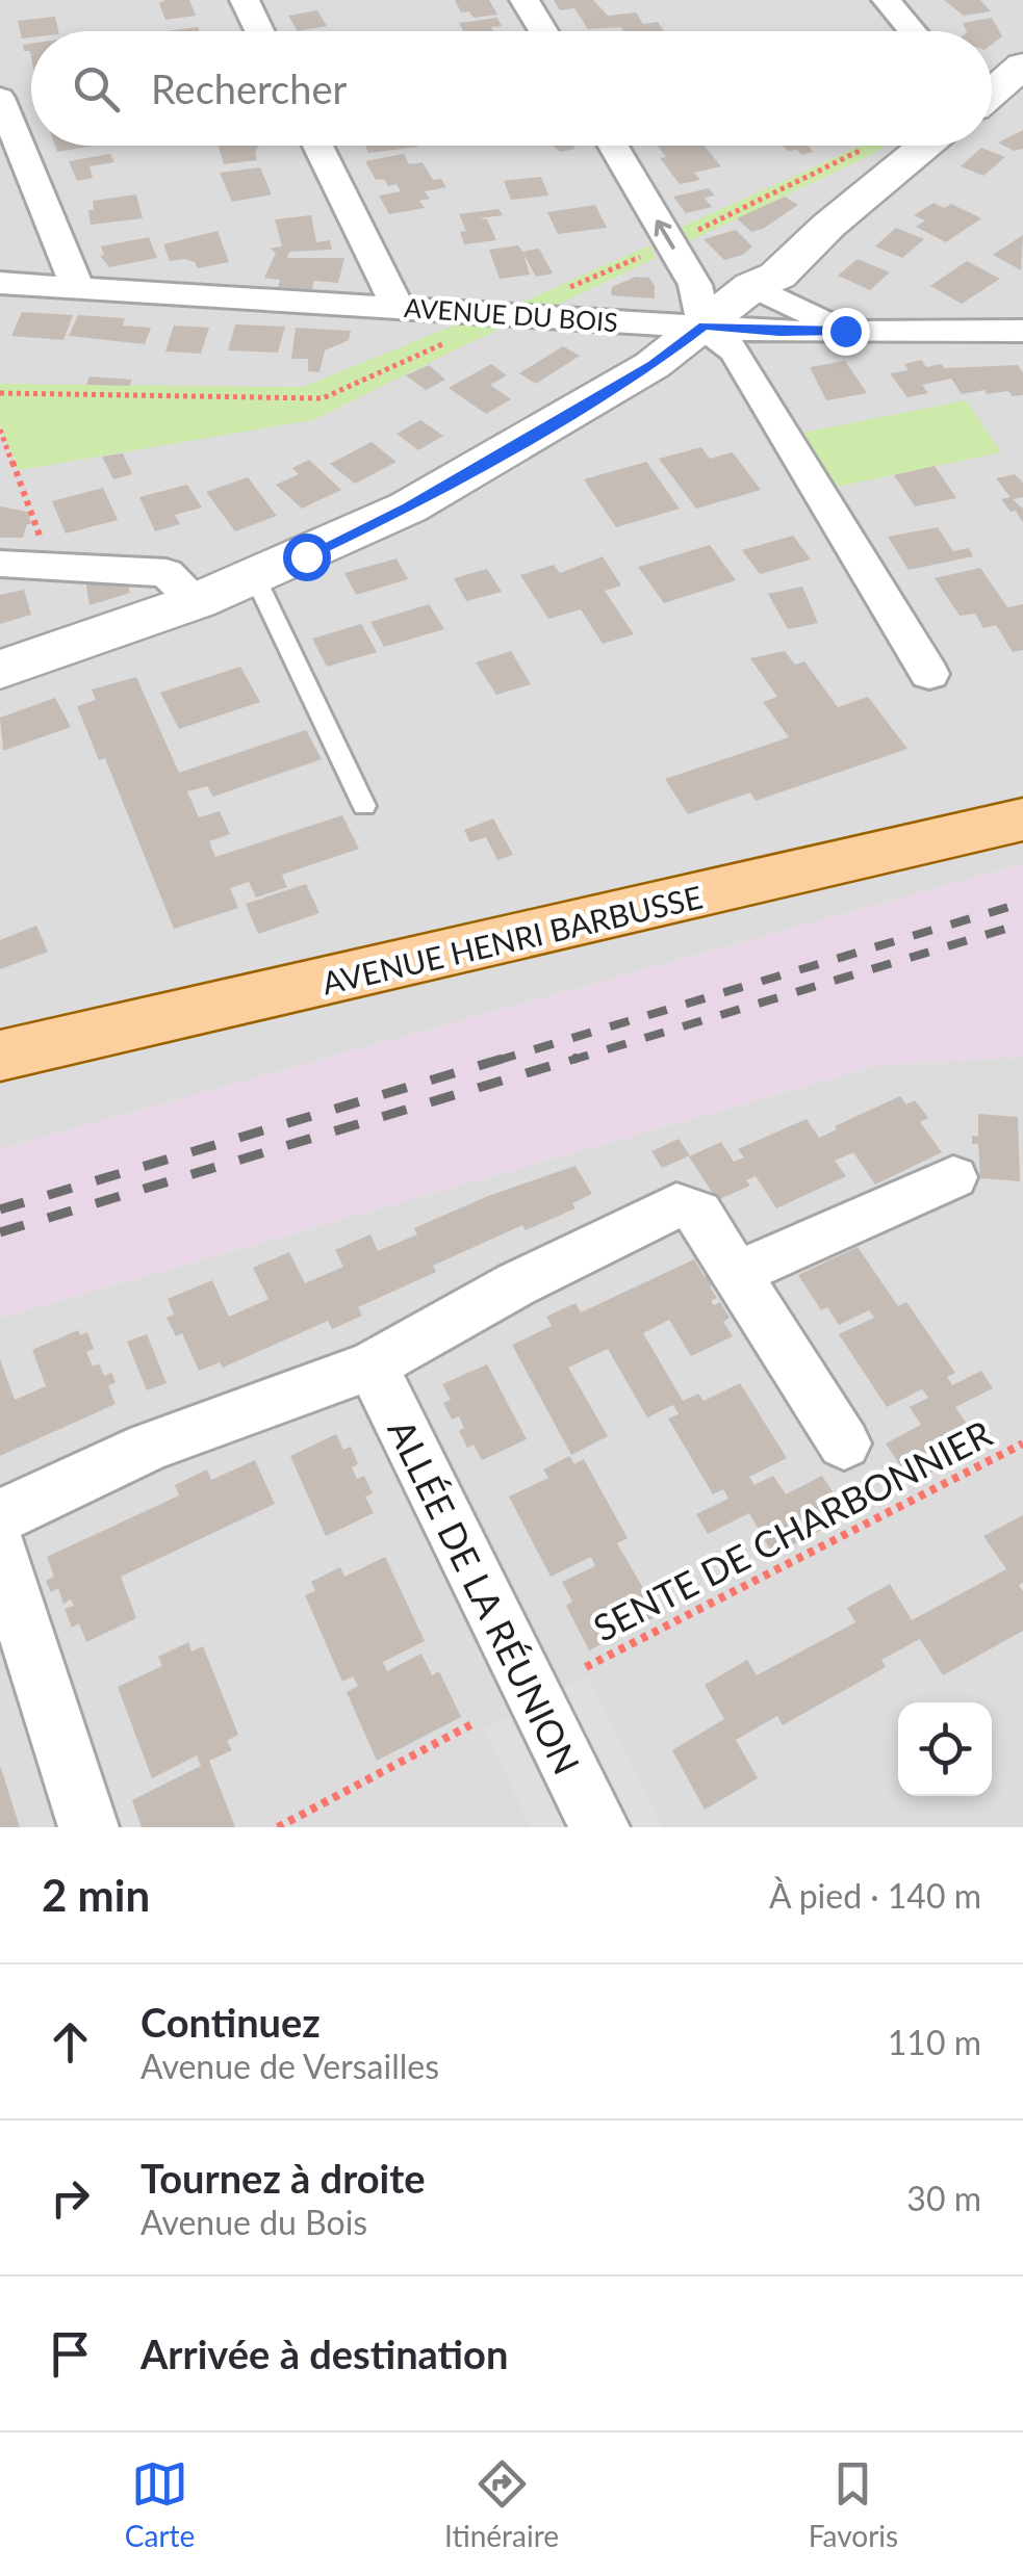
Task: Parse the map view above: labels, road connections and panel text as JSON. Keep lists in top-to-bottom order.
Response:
{
  "streets": {
    "main road": ["AVENUE HENRI BARBUSSE"],
    "street": ["AVENUE DU BOIS", "ALLÉE DE LA RÉUNION"],
    "path": ["SENTE DE CHARBONNIER"]
  },
  "page": {
    "search": "Rechercher",
    "heading": ["2 min", "À pied · 140 m"],
    "list": [
      ["Continuez", "Avenue de Versailles", "110 m"],
      ["Tournez à droite", "Avenue du Bois", "30 m"],
      "Arrivée à destination"
    ],
    "nav": ["Carte", "Itinéraire", "Favoris"]
  }
}
